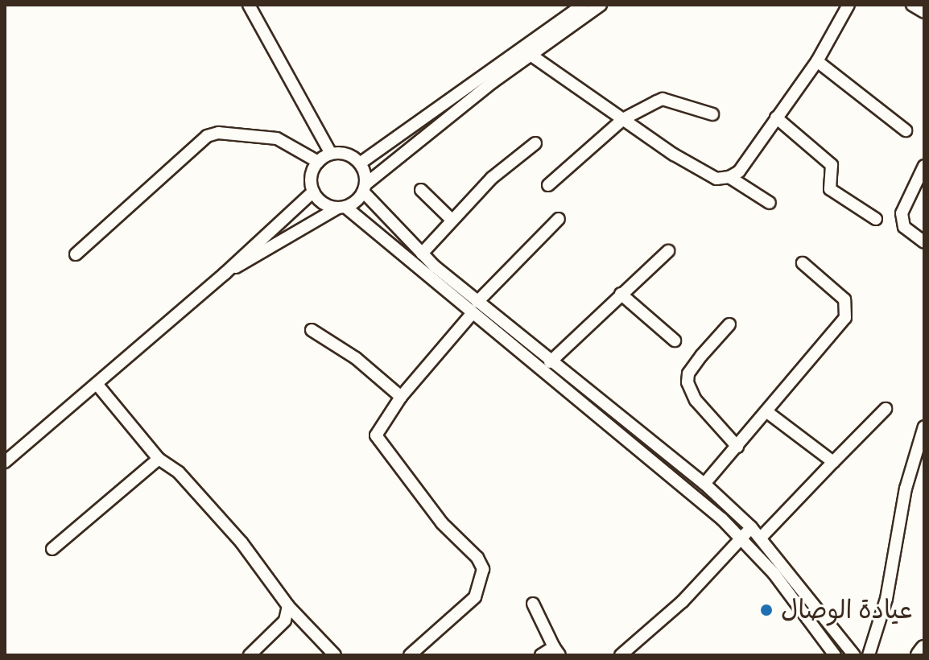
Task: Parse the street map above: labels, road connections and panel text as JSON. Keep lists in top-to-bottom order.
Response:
{
  "places": ["عيادة الوصال"]
}
